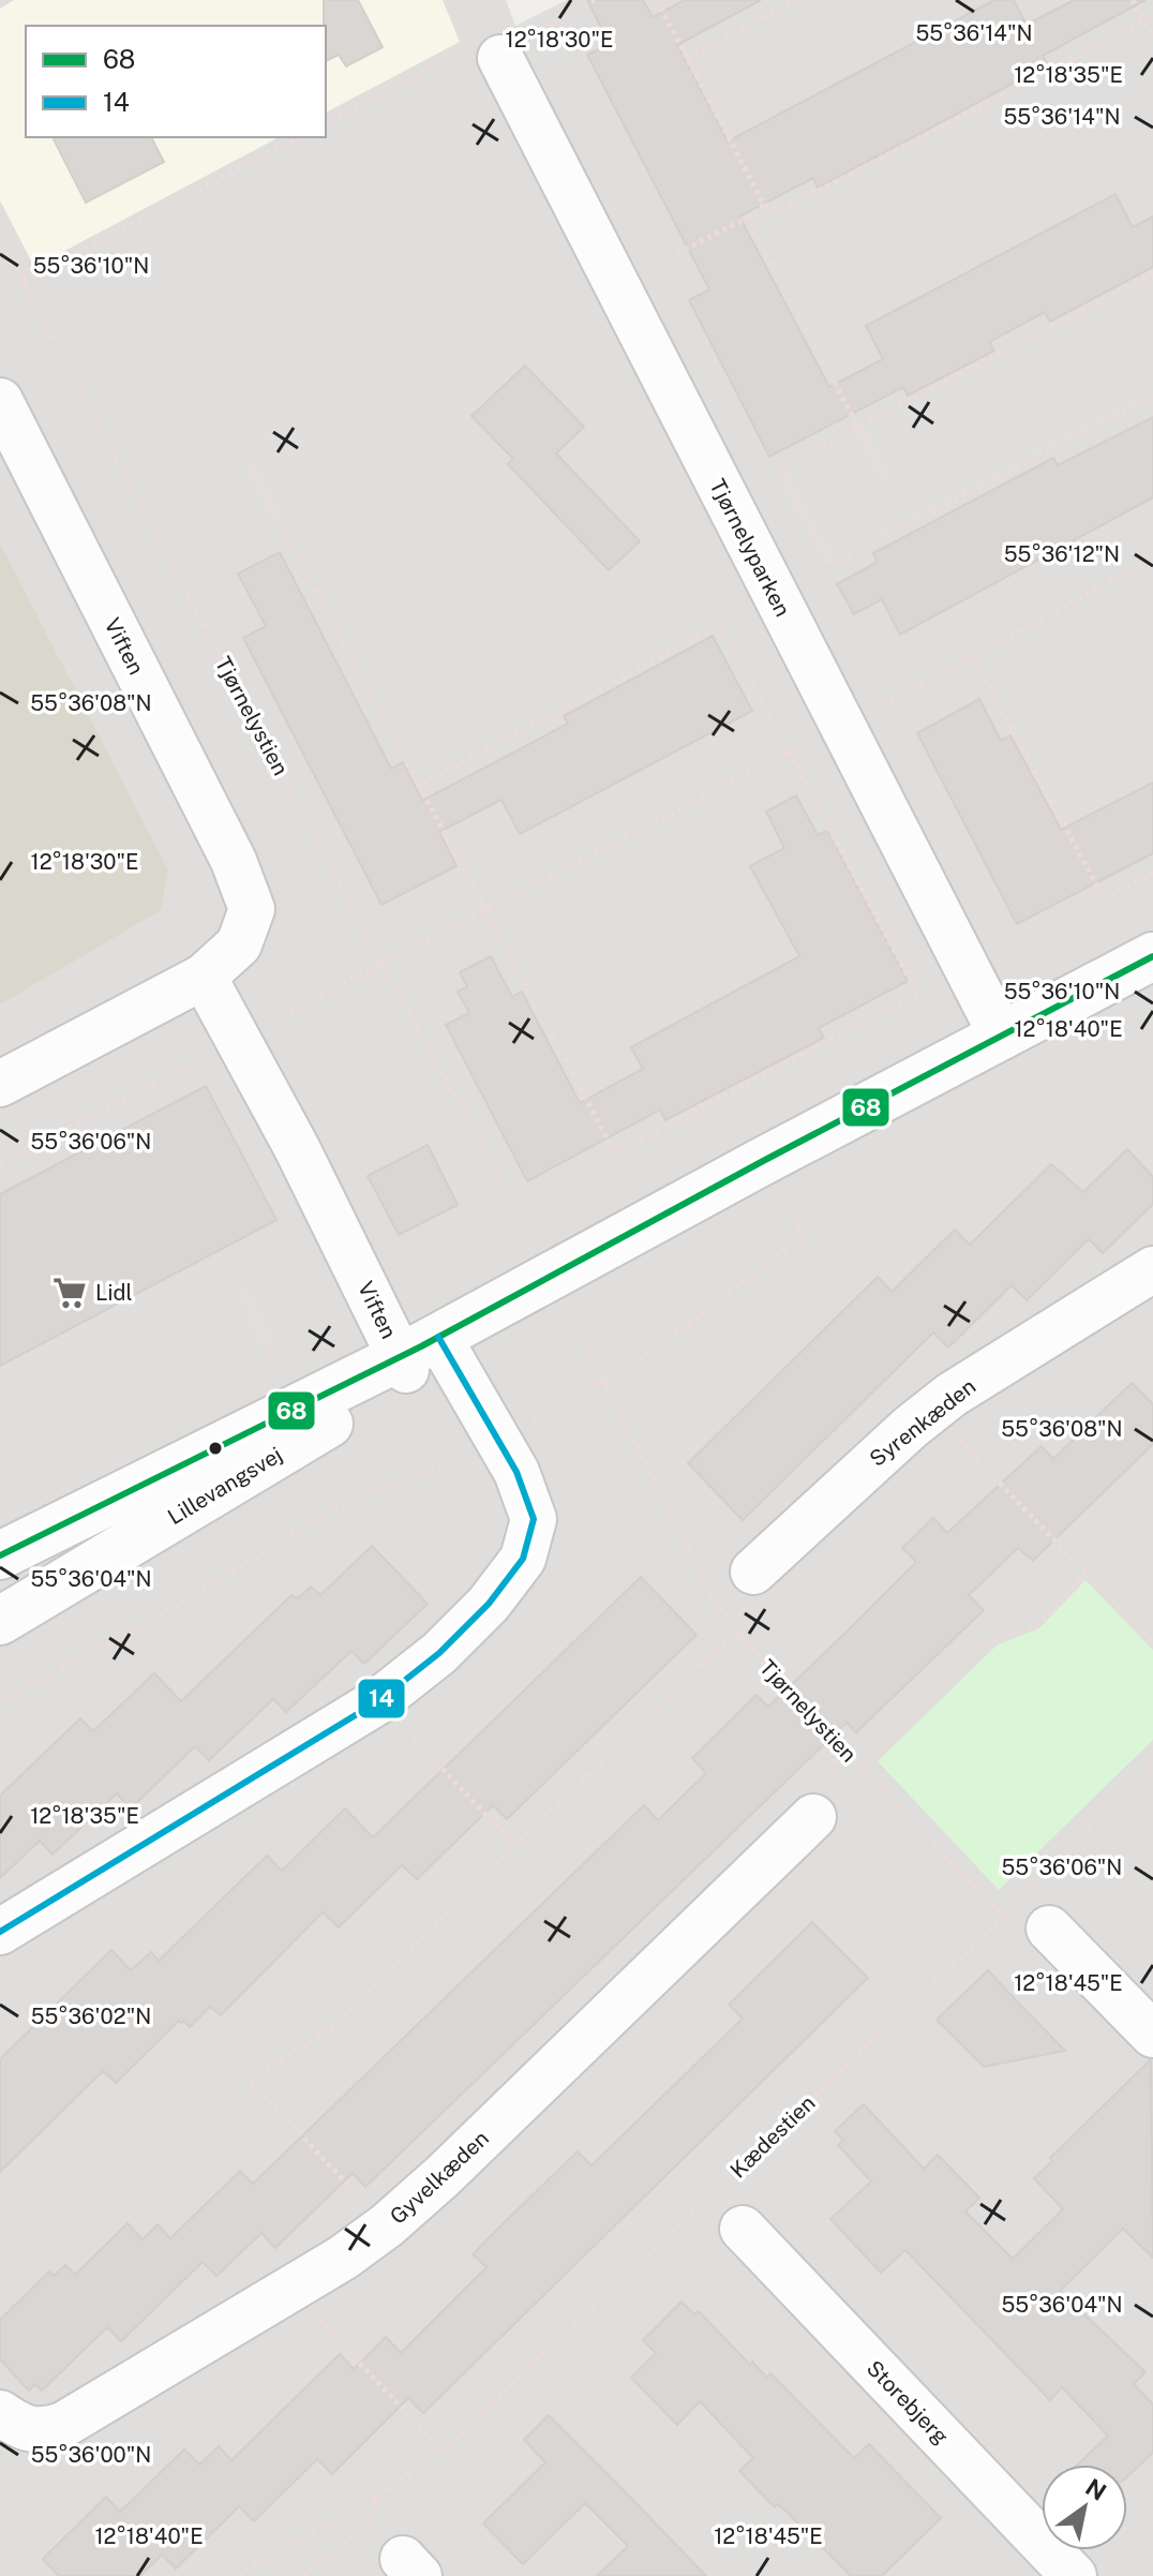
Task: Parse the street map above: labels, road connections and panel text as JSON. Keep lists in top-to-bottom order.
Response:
{
  "streets": {
    "street": [
      "Tjørnelyparken",
      "Viften",
      "Syrenkæden",
      "Lillevangsvej",
      "Gyvelkæden",
      "Storebjerg"
    ],
    "path": ["Tjørnelystien", "Kædestien"]
  },
  "crossings": [
    ["Tjørnelyparken", "Lillevangsvej"],
    ["Viften", "Lillevangsvej"],
    ["Tjørnelystien", "Kædestien"]
  ],
  "places": {
    "supermarket": ["Lidl"]
  },
  "lines": ["transit line 68", "transit line 14"],
  "legend": ["68", "14"],
  "north": "top right",
  "coordinates": [
    "55°36'14\"N",
    "12°18'30\"E",
    "12°18'35\"E",
    "55°36'10\"N",
    "55°36'12\"N",
    "55°36'08\"N",
    "12°18'40\"E",
    "55°36'06\"N",
    "55°36'04\"N",
    "12°18'45\"E",
    "55°36'02\"N",
    "55°36'00\"N"
  ]
}
